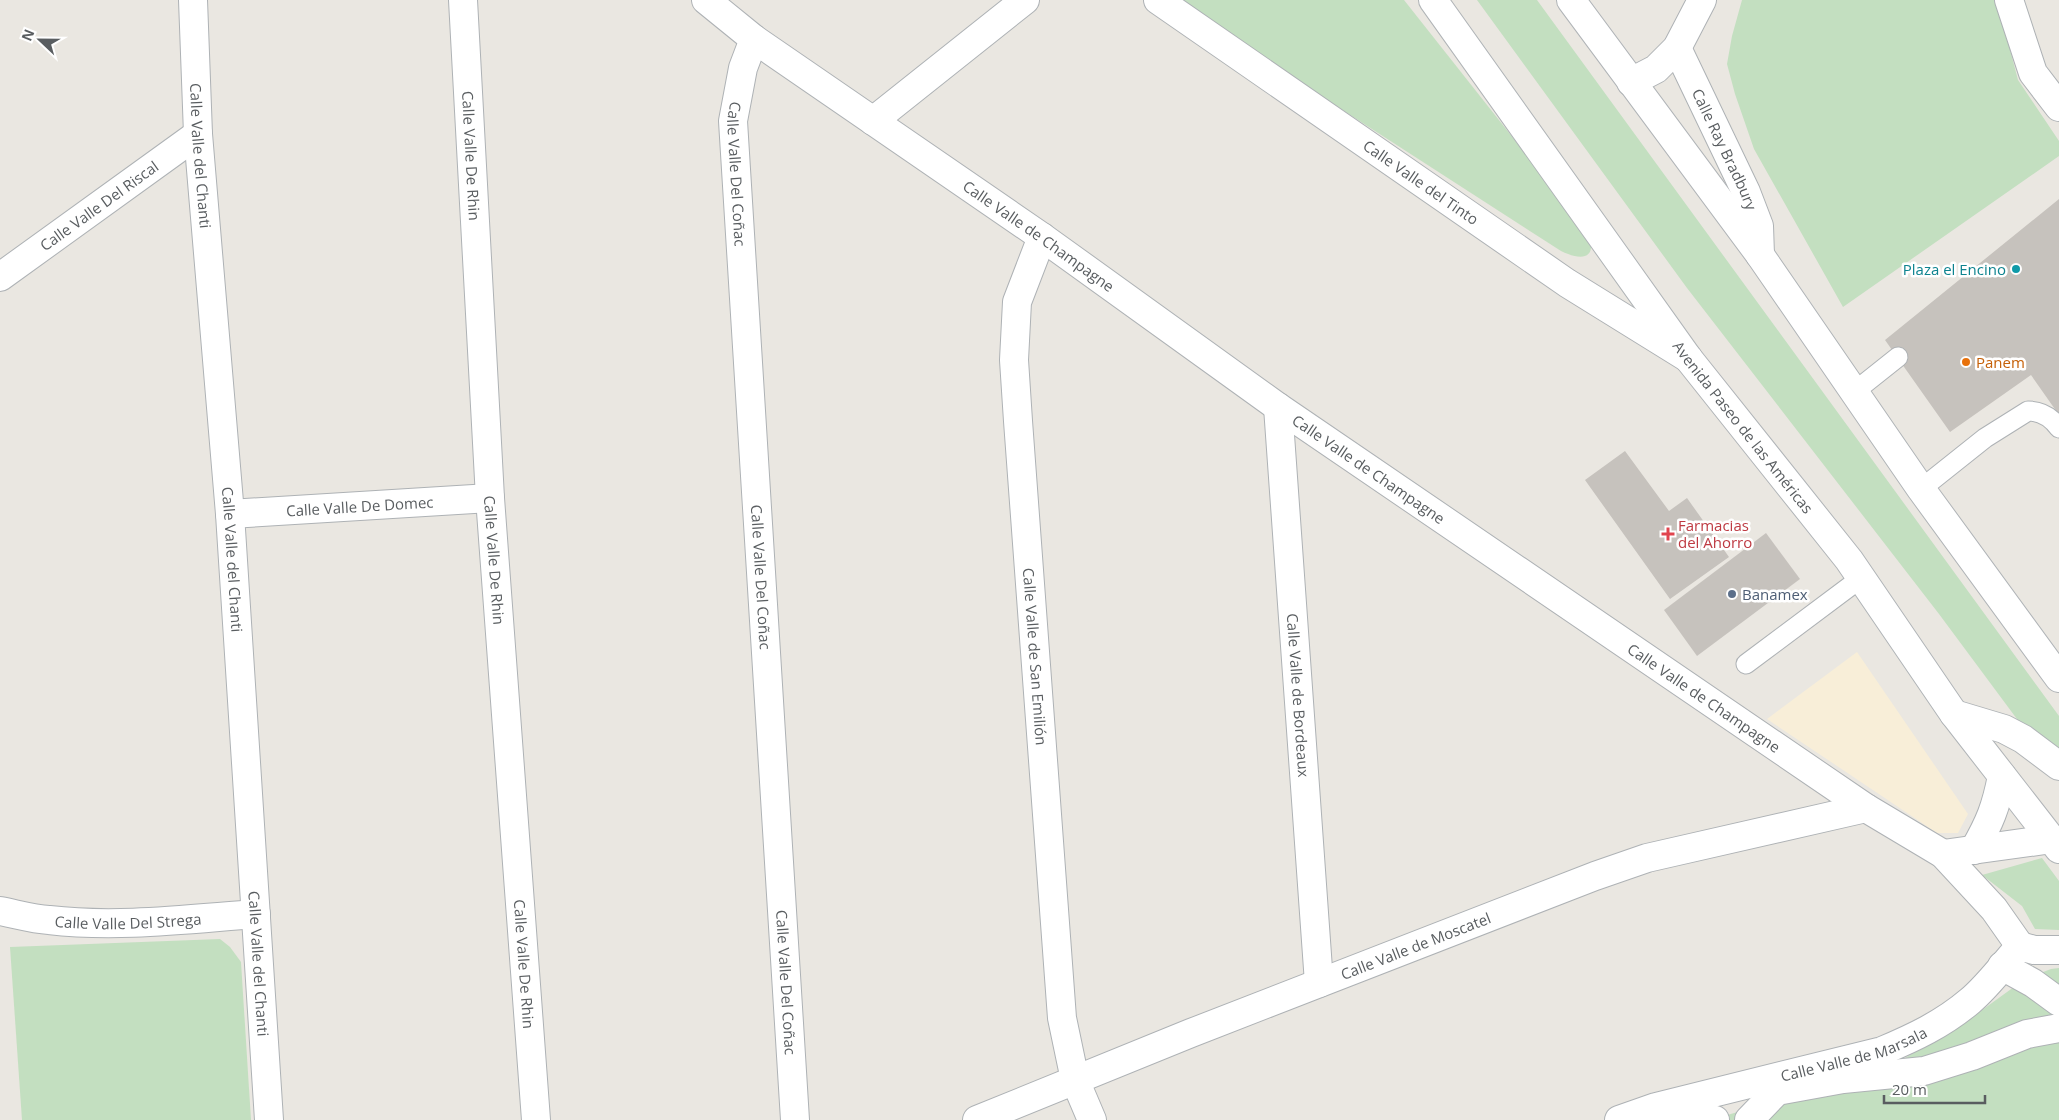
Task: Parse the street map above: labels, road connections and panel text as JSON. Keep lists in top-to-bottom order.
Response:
{
  "streets": {
    "street": [
      "Calle Ray Bradbury",
      "Calle Valle del Chanti",
      "Calle Valle De Rhin",
      "Calle Valle Del Coñac",
      "Calle Valle del Tinto",
      "Calle Valle Del Riscal",
      "Calle Valle de Champagne",
      "Avenida Paseo de las Américas",
      "Calle Valle De Domec",
      "Calle Valle de San Emilión",
      "Calle Valle de Bordeaux",
      "Calle Valle Del Strega",
      "Calle Valle de Moscatel",
      "Calle Valle de Marsala"
    ]
  },
  "crossings": [
    ["Calle Valle del Chanti", "Calle Valle Del Riscal"],
    ["Calle Valle del Chanti", "Calle Valle De Domec"],
    ["Calle Valle del Chanti", "Calle Valle Del Strega"],
    ["Calle Valle De Rhin", "Calle Valle De Domec"],
    ["Calle Valle Del Coñac", "Calle Valle de Champagne"],
    ["Calle Valle del Tinto", "Avenida Paseo de las Américas"],
    ["Calle Valle de Champagne", "Calle Valle de San Emilión"],
    ["Calle Valle de Champagne", "Calle Valle de Bordeaux"],
    ["Calle Valle de Champagne", "Calle Valle de Moscatel"],
    ["Calle Valle de Champagne", "Calle Valle de Marsala"],
    ["Calle Valle de San Emilión", "Calle Valle de Moscatel"],
    ["Calle Valle de Bordeaux", "Calle Valle de Moscatel"]
  ],
  "places": {
    "other": ["Plaza el Encino", "Panem", "Banamex"],
    "health": ["Farmacias del Ahorro"]
  },
  "scale_bar": "20 m",
  "north": "left"
}
